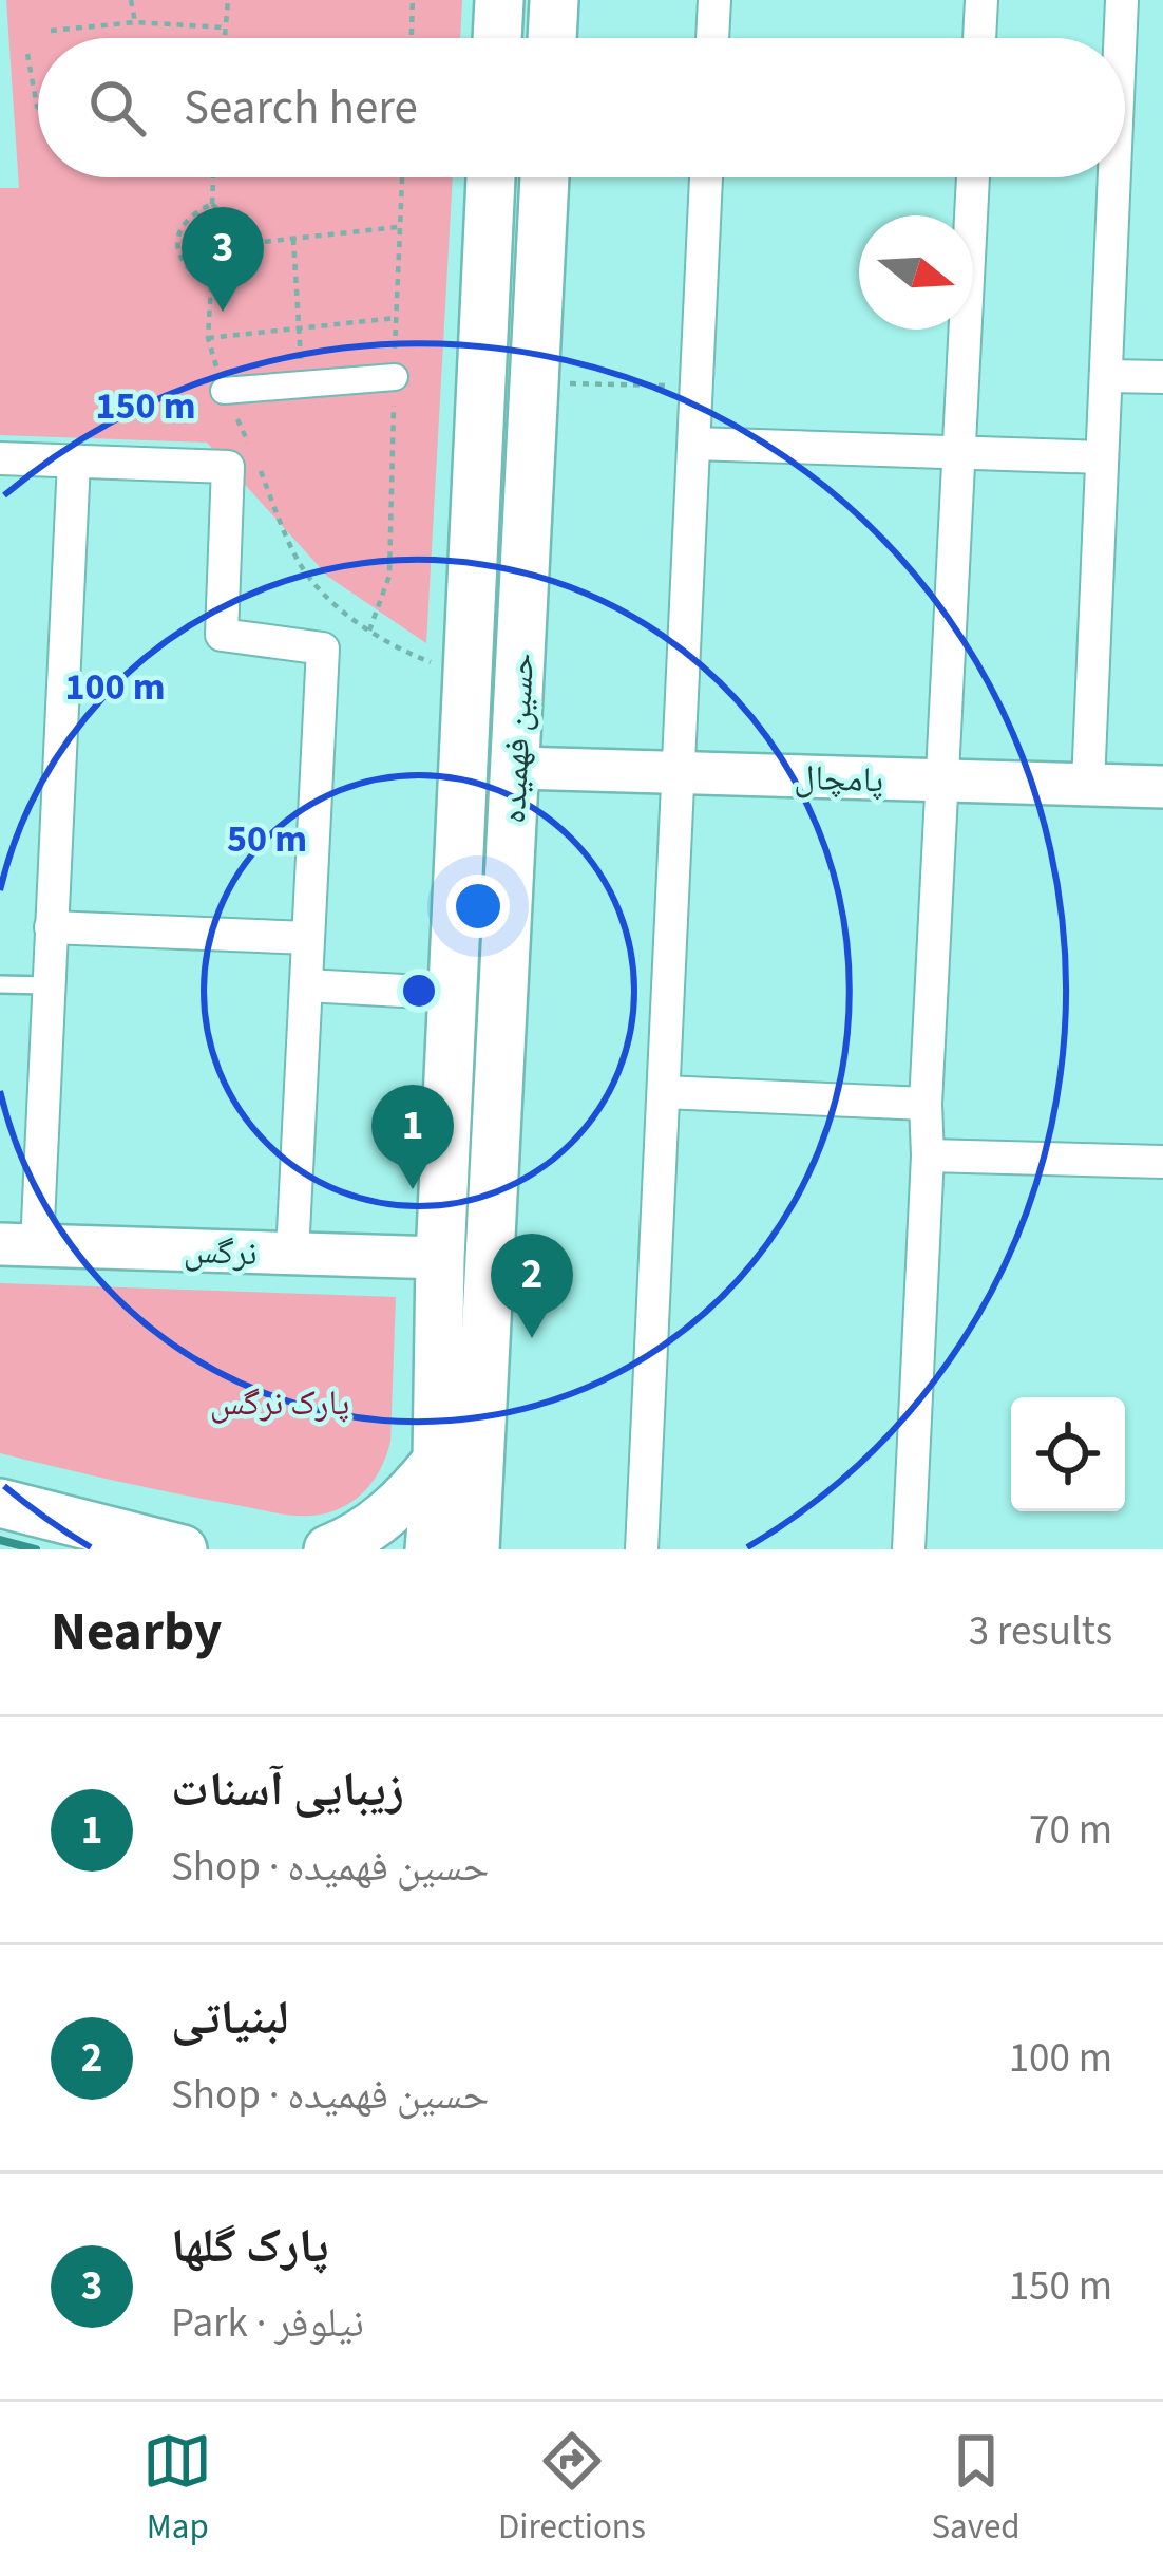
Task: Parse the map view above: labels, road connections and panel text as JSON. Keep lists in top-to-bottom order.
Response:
{
  "streets": {
    "main road": ["حسین فهمیده"],
    "street": ["پامچال", "نرگس"]
  },
  "crossings": [
    ["حسین فهمیده", "پامچال"],
    ["حسین فهمیده", "نرگس"]
  ],
  "parks": ["پارک نرگس"],
  "north": "right",
  "page": {
    "search": "Search here",
    "pins": ["3", "1", "2"],
    "heading": ["Nearby", "3 results"],
    "list": [
      {
        "mark": "1",
        "name": "زیبایی آسنات",
        "note": "Shop · حسین فهمیده",
        "value": "70 m"
      },
      {
        "mark": "2",
        "name": "لبنیاتی",
        "note": "Shop · حسین فهمیده",
        "value": "100 m"
      },
      {
        "mark": "3",
        "name": "پارک گلها",
        "note": "Park · نیلوفر",
        "value": "150 m"
      }
    ],
    "nav": ["Map", "Directions", "Saved"]
  },
  "rings": ["150 m", "100 m", "50 m"]
}
